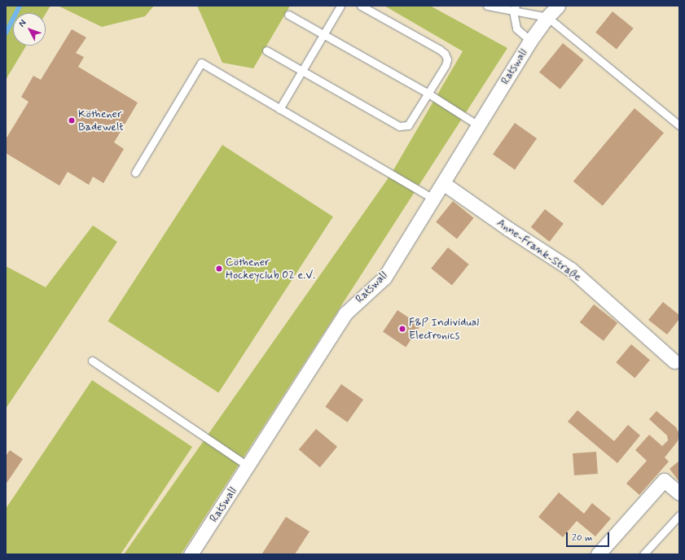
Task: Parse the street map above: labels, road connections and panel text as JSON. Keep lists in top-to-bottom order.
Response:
{
  "streets": {
    "street": ["Ratswall", "Anne-Frank-Straße"]
  },
  "crossings": [
    ["Ratswall", "Anne-Frank-Straße"]
  ],
  "places": ["Köthener Badewelt", "Cöthener Hockeyclub 02 e.V.", "F&P Individual Electronics"],
  "scale_bar": "20 m",
  "north": "top left"
}
